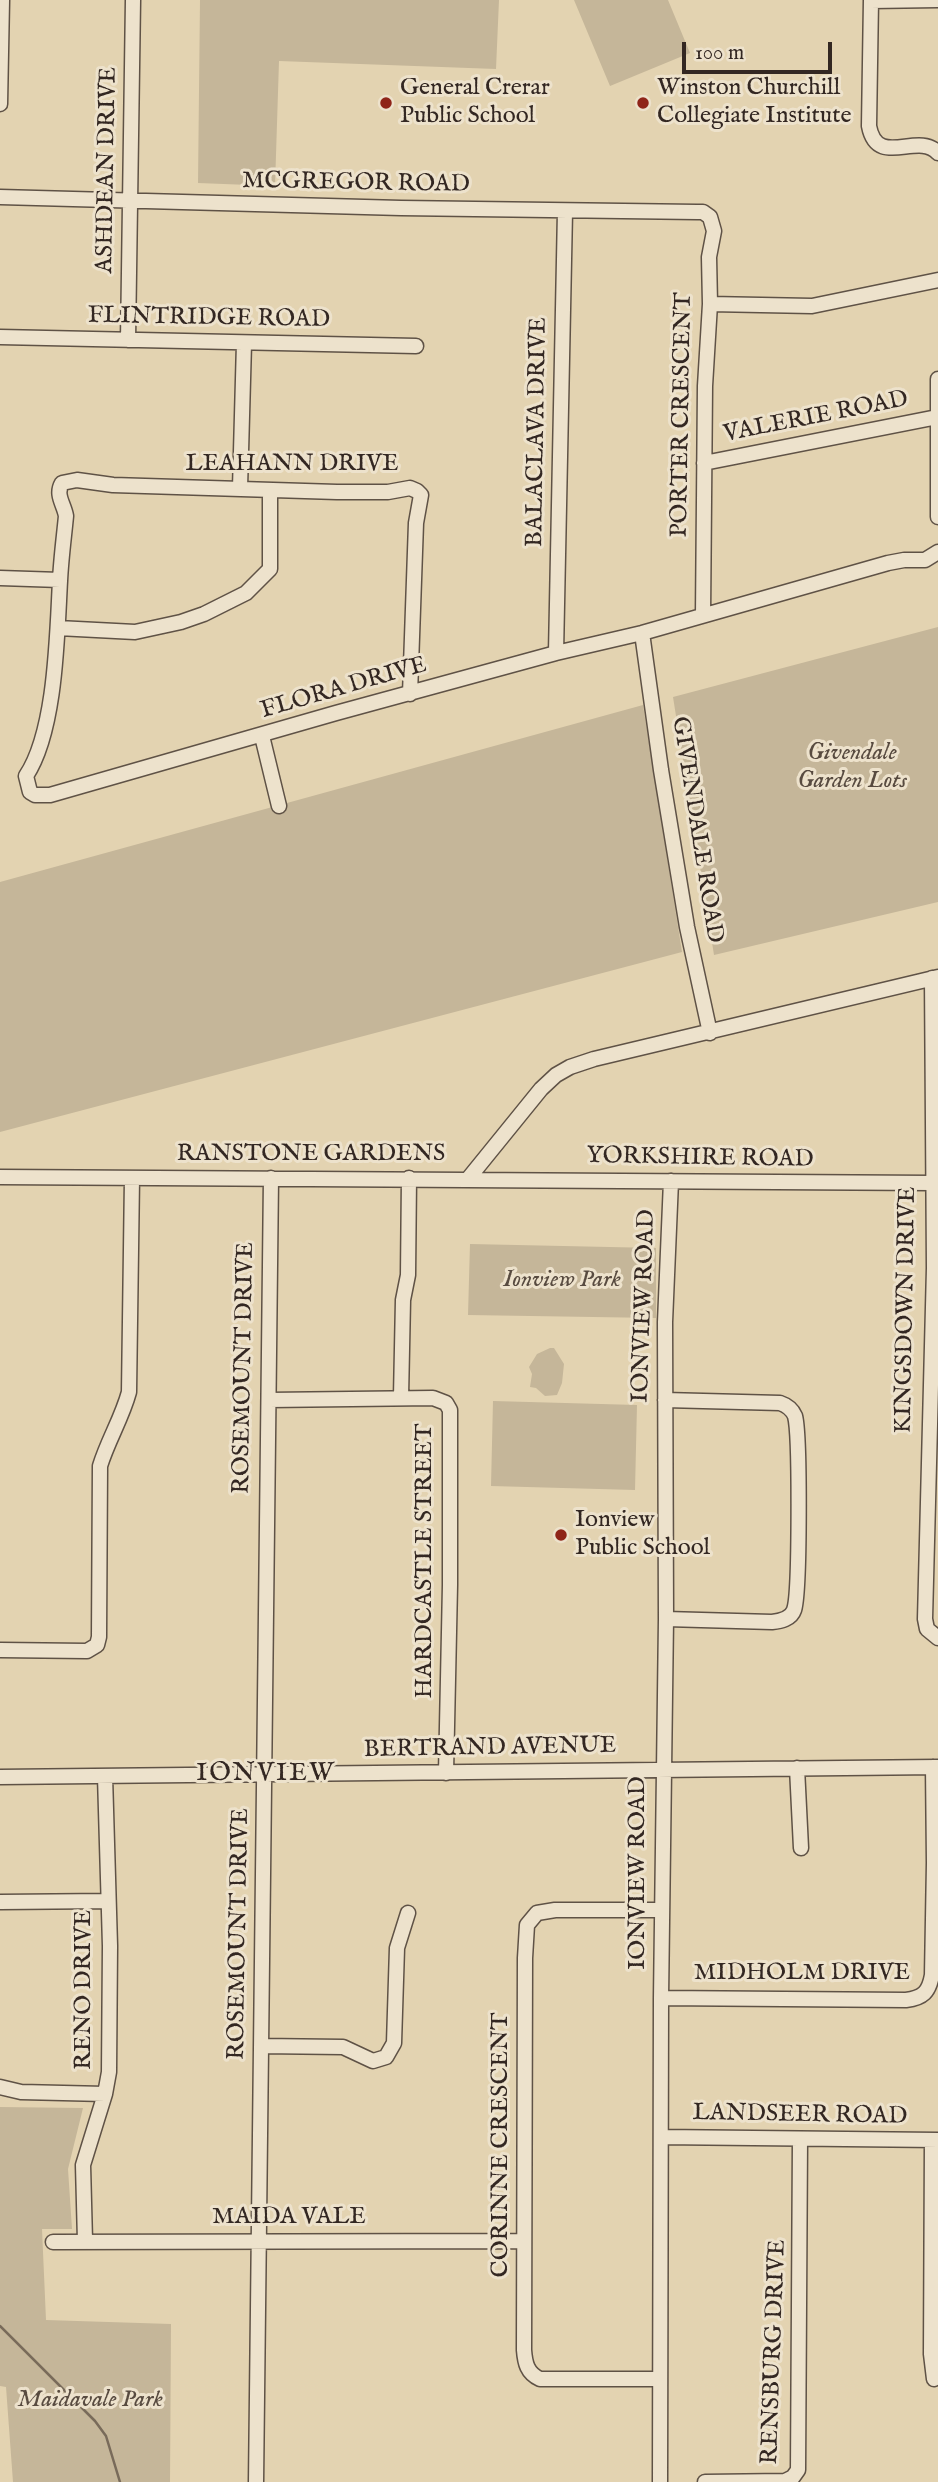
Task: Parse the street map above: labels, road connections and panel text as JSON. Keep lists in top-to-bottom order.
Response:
{
  "streets": {
    "street": [
      "ASHDEAN DRIVE",
      "MCGREGOR ROAD",
      "FLINTRIDGE ROAD",
      "PORTER CRESCENT",
      "VALERIE ROAD",
      "BALACLAVA DRIVE",
      "LEAHANN DRIVE",
      "FLORA DRIVE",
      "GIVENDALE ROAD",
      "RANSTONE GARDENS",
      "YORKSHIRE ROAD",
      "IONVIEW ROAD",
      "KINGSDOWN DRIVE",
      "ROSEMOUNT DRIVE",
      "HARDCASTLE STREET",
      "BERTRAND AVENUE",
      "MIDHOLM DRIVE",
      "RENO DRIVE",
      "LANDSEER ROAD",
      "CORINNE CRESCENT",
      "MAIDA VALE",
      "RENSBURG DRIVE"
    ]
  },
  "crossings": [
    ["ASHDEAN DRIVE", "MCGREGOR ROAD"],
    ["ASHDEAN DRIVE", "FLINTRIDGE ROAD"],
    ["MCGREGOR ROAD", "PORTER CRESCENT"],
    ["MCGREGOR ROAD", "BALACLAVA DRIVE"],
    ["PORTER CRESCENT", "VALERIE ROAD"],
    ["PORTER CRESCENT", "FLORA DRIVE"],
    ["BALACLAVA DRIVE", "FLORA DRIVE"],
    ["LEAHANN DRIVE", "FLORA DRIVE"],
    ["FLORA DRIVE", "GIVENDALE ROAD"],
    ["GIVENDALE ROAD", "RANSTONE GARDENS"],
    ["RANSTONE GARDENS", "YORKSHIRE ROAD"],
    ["RANSTONE GARDENS", "KINGSDOWN DRIVE"],
    ["RANSTONE GARDENS", "ROSEMOUNT DRIVE"],
    ["YORKSHIRE ROAD", "IONVIEW ROAD"],
    ["YORKSHIRE ROAD", "KINGSDOWN DRIVE"],
    ["IONVIEW ROAD", "BERTRAND AVENUE"],
    ["IONVIEW ROAD", "MIDHOLM DRIVE"],
    ["IONVIEW ROAD", "LANDSEER ROAD"],
    ["IONVIEW ROAD", "CORINNE CRESCENT"],
    ["ROSEMOUNT DRIVE", "HARDCASTLE STREET"],
    ["ROSEMOUNT DRIVE", "BERTRAND AVENUE"],
    ["ROSEMOUNT DRIVE", "MAIDA VALE"],
    ["HARDCASTLE STREET", "BERTRAND AVENUE"],
    ["BERTRAND AVENUE", "MIDHOLM DRIVE"],
    ["BERTRAND AVENUE", "RENO DRIVE"],
    ["RENO DRIVE", "MAIDA VALE"],
    ["LANDSEER ROAD", "RENSBURG DRIVE"],
    ["CORINNE CRESCENT", "MAIDA VALE"]
  ],
  "districts": ["IONVIEW"],
  "parks": ["Givendale Garden Lots", "Ionview Park", "Maidavale Park"],
  "places": ["General Crerar Public School", "Winston Churchill Collegiate Institute", "Ionview Public School"],
  "scale_bar": "100 m"
}
